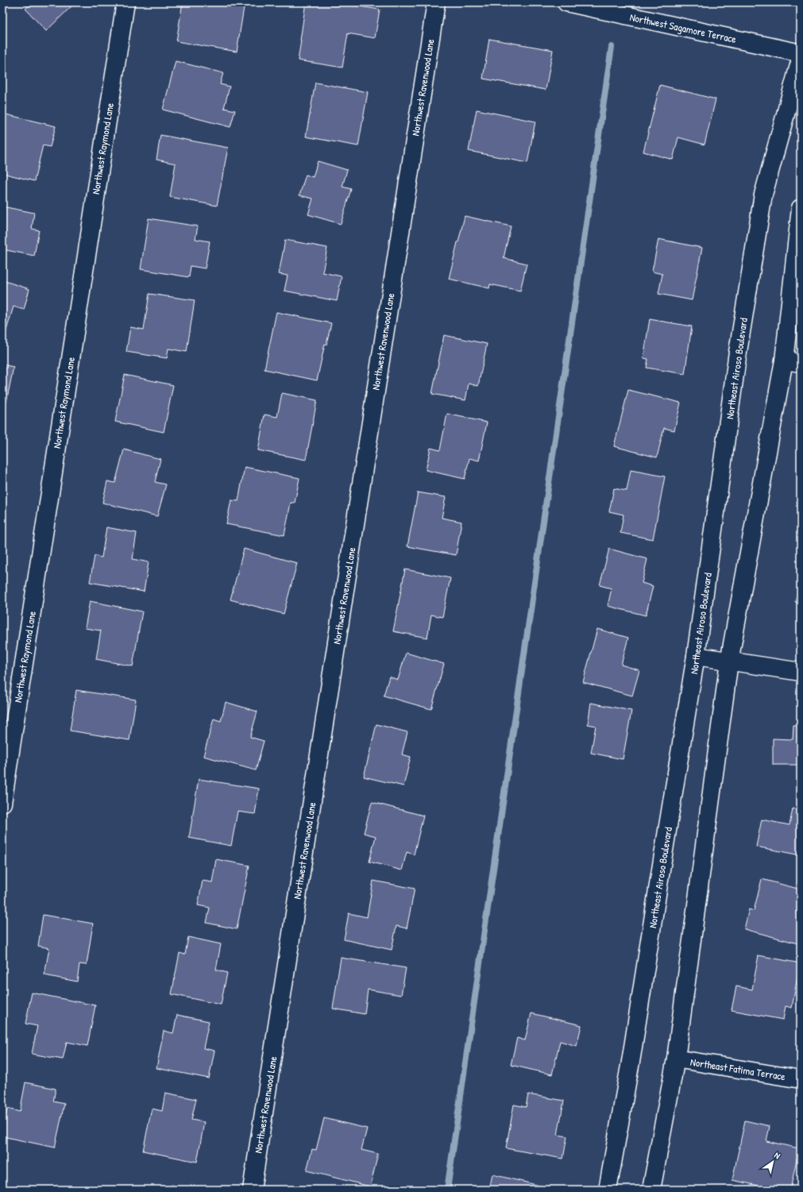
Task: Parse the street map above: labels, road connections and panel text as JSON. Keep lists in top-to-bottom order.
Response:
{
  "streets": {
    "street": [
      "Northwest Sagamore Terrace",
      "Northwest Ravenwood Lane",
      "Northwest Raymond Lane",
      "Northeast Airoso Boulevard",
      "Northeast Fatima Terrace"
    ]
  },
  "north": "top right"
}
